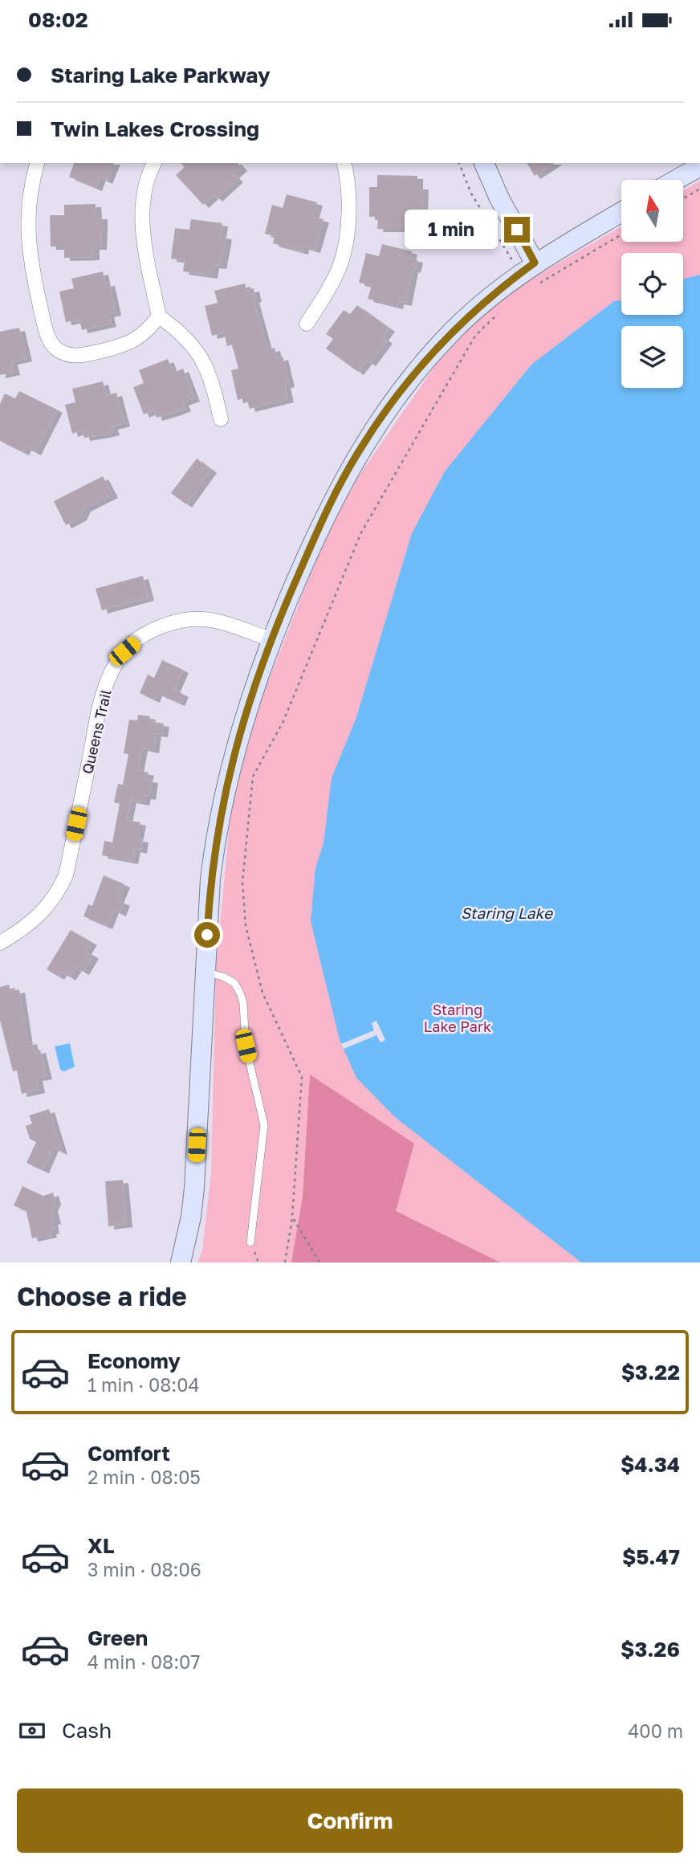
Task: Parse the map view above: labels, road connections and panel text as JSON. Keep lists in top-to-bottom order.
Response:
{
  "streets": {
    "street": ["Queens Trail"]
  },
  "water": ["Staring Lake"],
  "parks": ["Staring Lake Park"],
  "north": "top",
  "page": {
    "status": "08:02",
    "banner": ["Staring Lake Parkway", "Twin Lakes Crossing"],
    "bubble": "1 min",
    "heading": "Choose a ride",
    "list": [
      {
        "name": "Economy",
        "note": "1 min · 08:04",
        "value": "$3.22"
      },
      {
        "name": "Comfort",
        "note": "2 min · 08:05",
        "value": "$4.34"
      },
      {
        "name": "XL",
        "note": "3 min · 08:06",
        "value": "$5.47"
      },
      {
        "name": "Green",
        "note": "4 min · 08:07",
        "value": "$3.26"
      }
    ],
    "pay": ["Cash", "400 m"],
    "buttons": "Confirm"
  }
}
